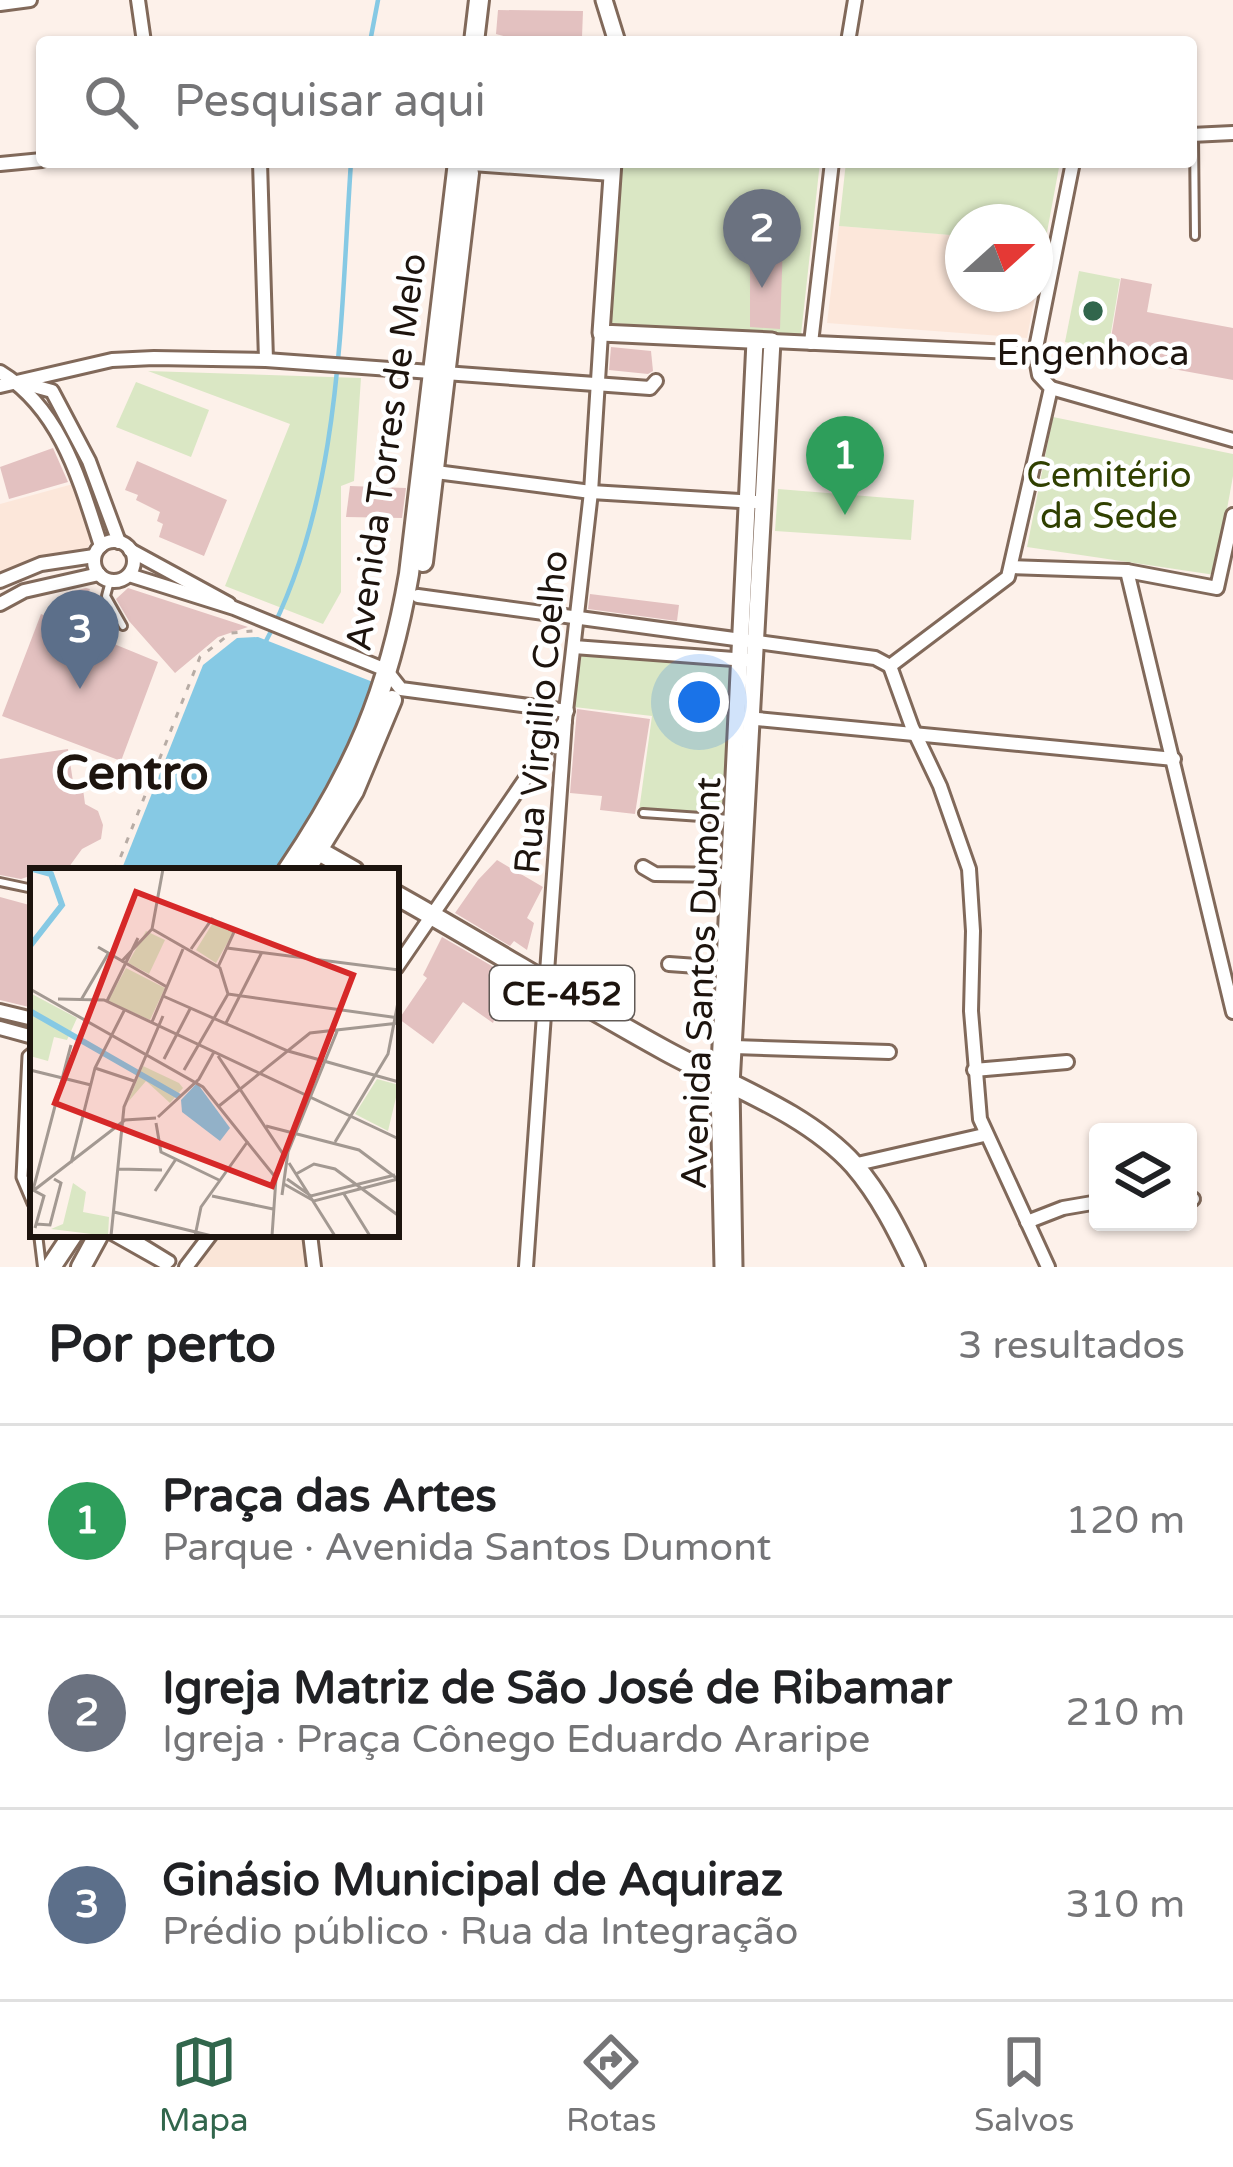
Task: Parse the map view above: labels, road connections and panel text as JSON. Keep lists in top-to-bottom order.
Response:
{
  "streets": {
    "main road": ["Avenida Torres de Melo", "CE-452"],
    "street": ["Rua Virgilio Coelho", "Avenida Santos Dumont"]
  },
  "crossings": [
    ["Rua Virgilio Coelho", "CE-452"],
    ["Avenida Santos Dumont", "CE-452"]
  ],
  "districts": ["Centro"],
  "parks": ["Cemitério da Sede"],
  "places": ["Engenhoca"],
  "north": "right",
  "page": {
    "search": "Pesquisar aqui",
    "pins": ["2", "1", "3"],
    "heading": ["Por perto", "3 resultados"],
    "list": [
      {
        "mark": "1",
        "name": "Praça das Artes",
        "note": "Parque · Avenida Santos Dumont",
        "value": "120 m"
      },
      {
        "mark": "2",
        "name": "Igreja Matriz de São José de Ribamar",
        "note": "Igreja · Praça Cônego Eduardo Araripe",
        "value": "210 m"
      },
      {
        "mark": "3",
        "name": "Ginásio Municipal de Aquiraz",
        "note": "Prédio público · Rua da Integração",
        "value": "310 m"
      }
    ],
    "nav": ["Mapa", "Rotas", "Salvos"]
  }
}
